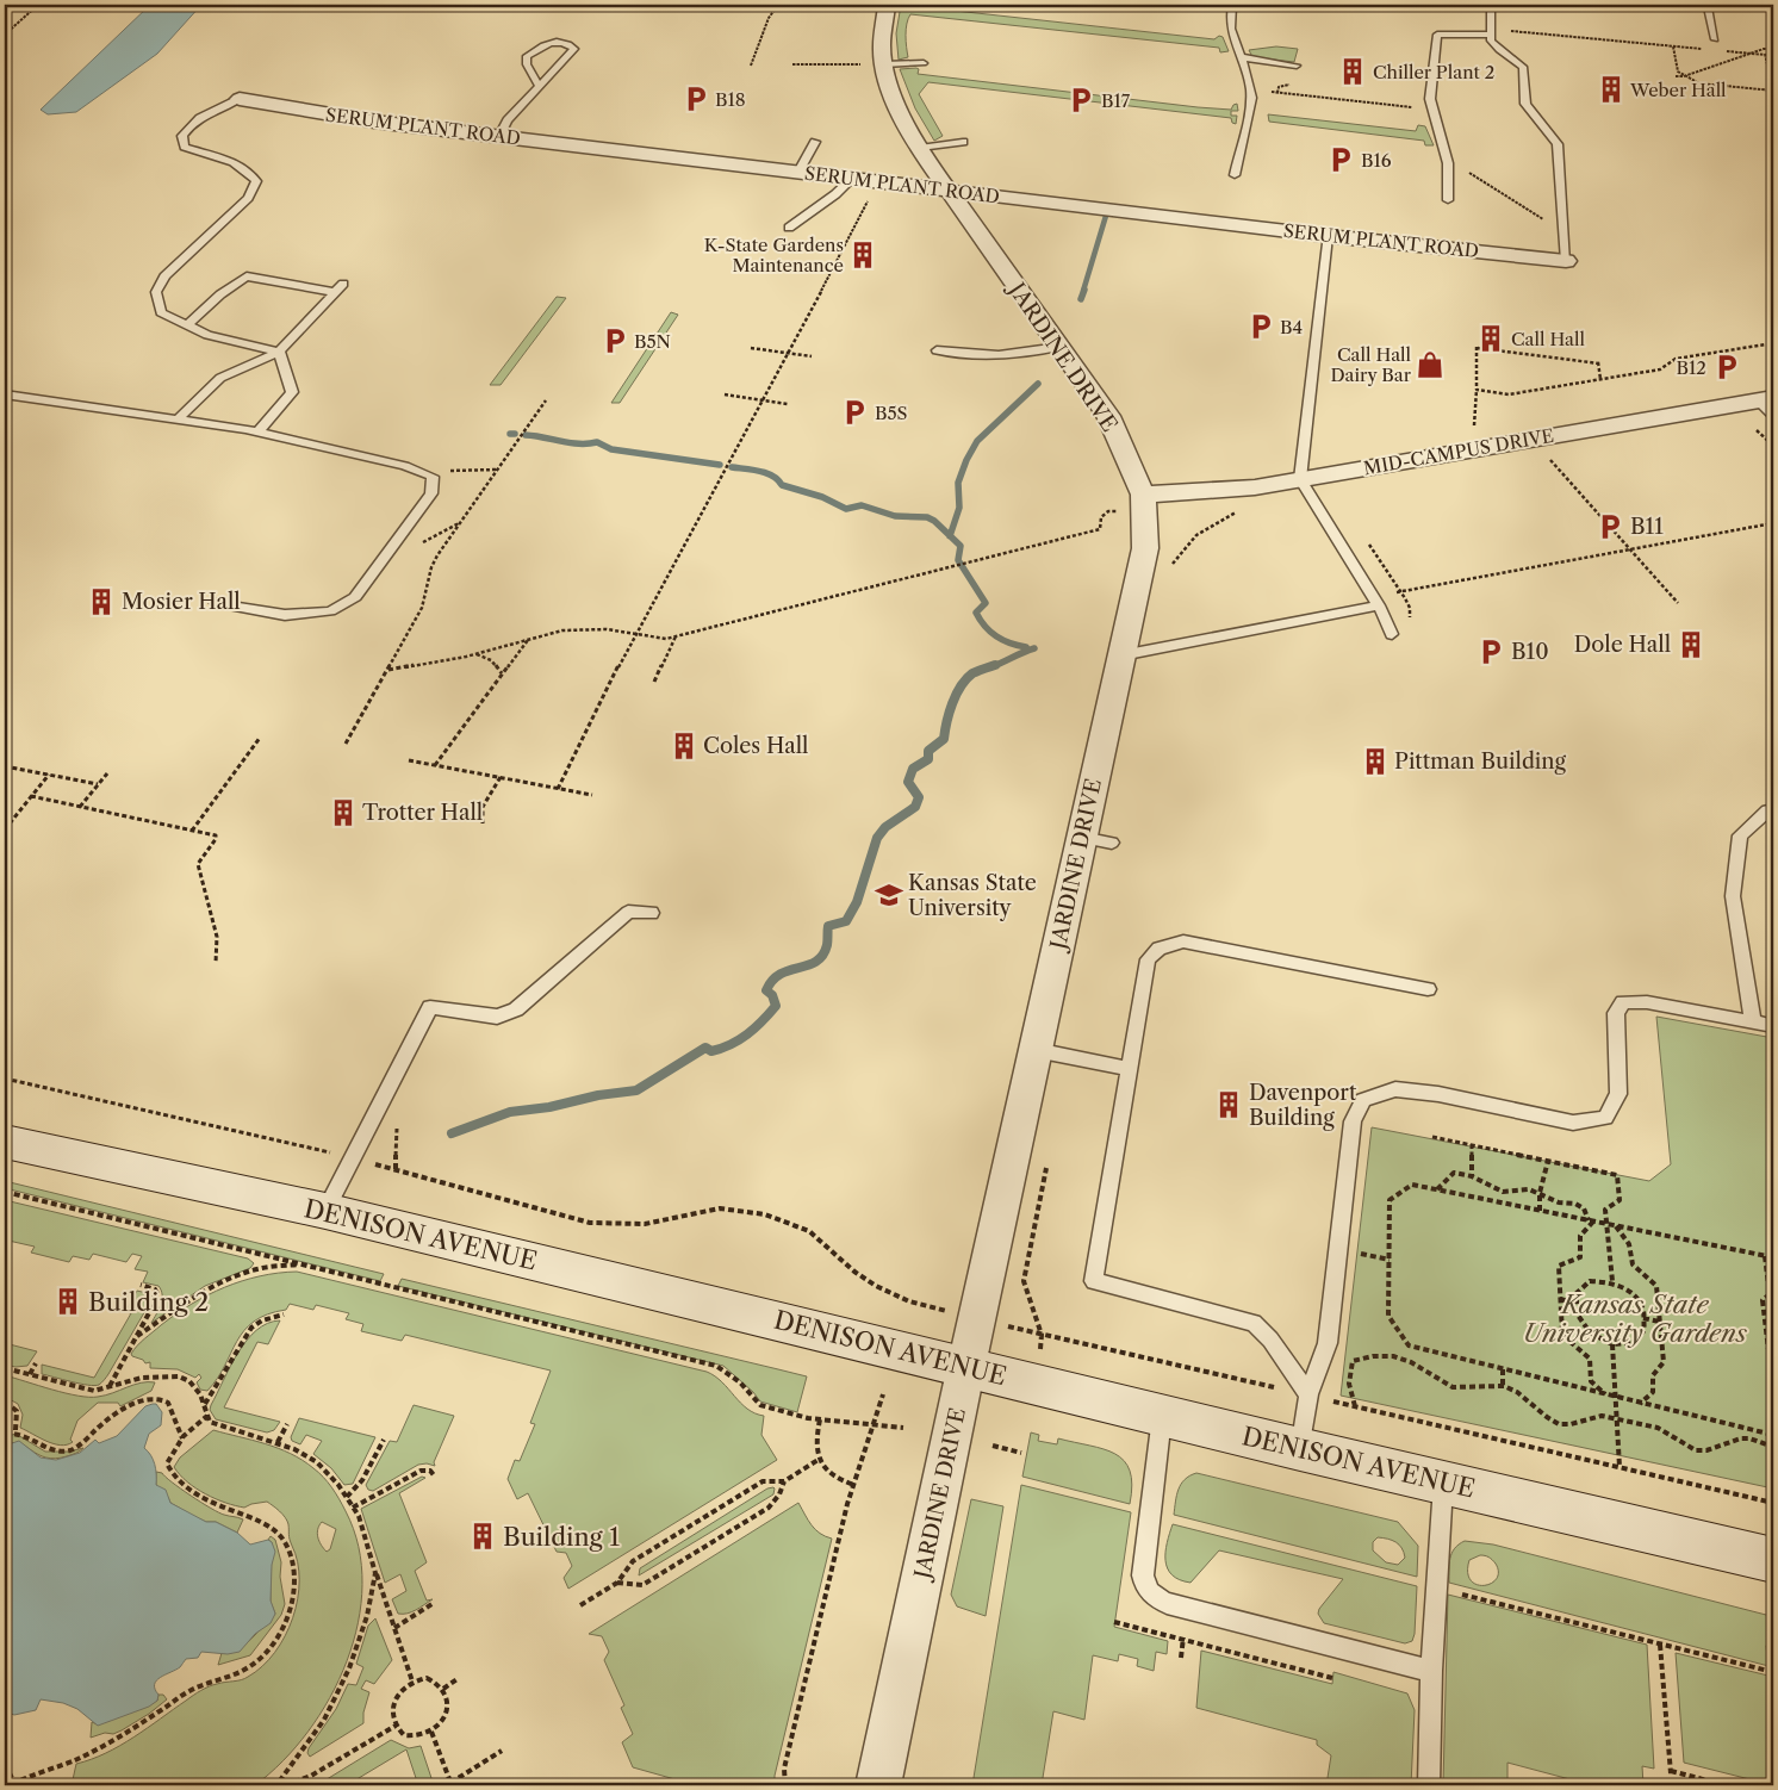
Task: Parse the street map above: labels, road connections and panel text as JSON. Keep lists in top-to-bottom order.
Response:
{
  "streets": {
    "street": [
      "SERUM PLANT ROAD",
      "JARDINE DRIVE",
      "MID-CAMPUS DRIVE",
      "DENISON AVENUE"
    ]
  },
  "crossings": [
    ["SERUM PLANT ROAD", "JARDINE DRIVE"],
    ["JARDINE DRIVE", "MID-CAMPUS DRIVE"],
    ["JARDINE DRIVE", "DENISON AVENUE"]
  ],
  "parks": ["Kansas State University Gardens"],
  "places": {
    "building": [
      "Chiller Plant 2",
      "Weber Hall",
      "K-State Gardens Maintenance",
      "Call Hall",
      "Mosier Hall",
      "Dole Hall",
      "Coles Hall",
      "Pittman Building",
      "Trotter Hall",
      "Davenport Building",
      "Building 2",
      "Building 1"
    ],
    "parking": [
      "B18",
      "B17",
      "B16",
      "B4",
      "B5N",
      "B12",
      "B5S",
      "B11",
      "B10"
    ],
    "shop": ["Call Hall Dairy Bar"],
    "school or university": ["Kansas State University"]
  }
}
